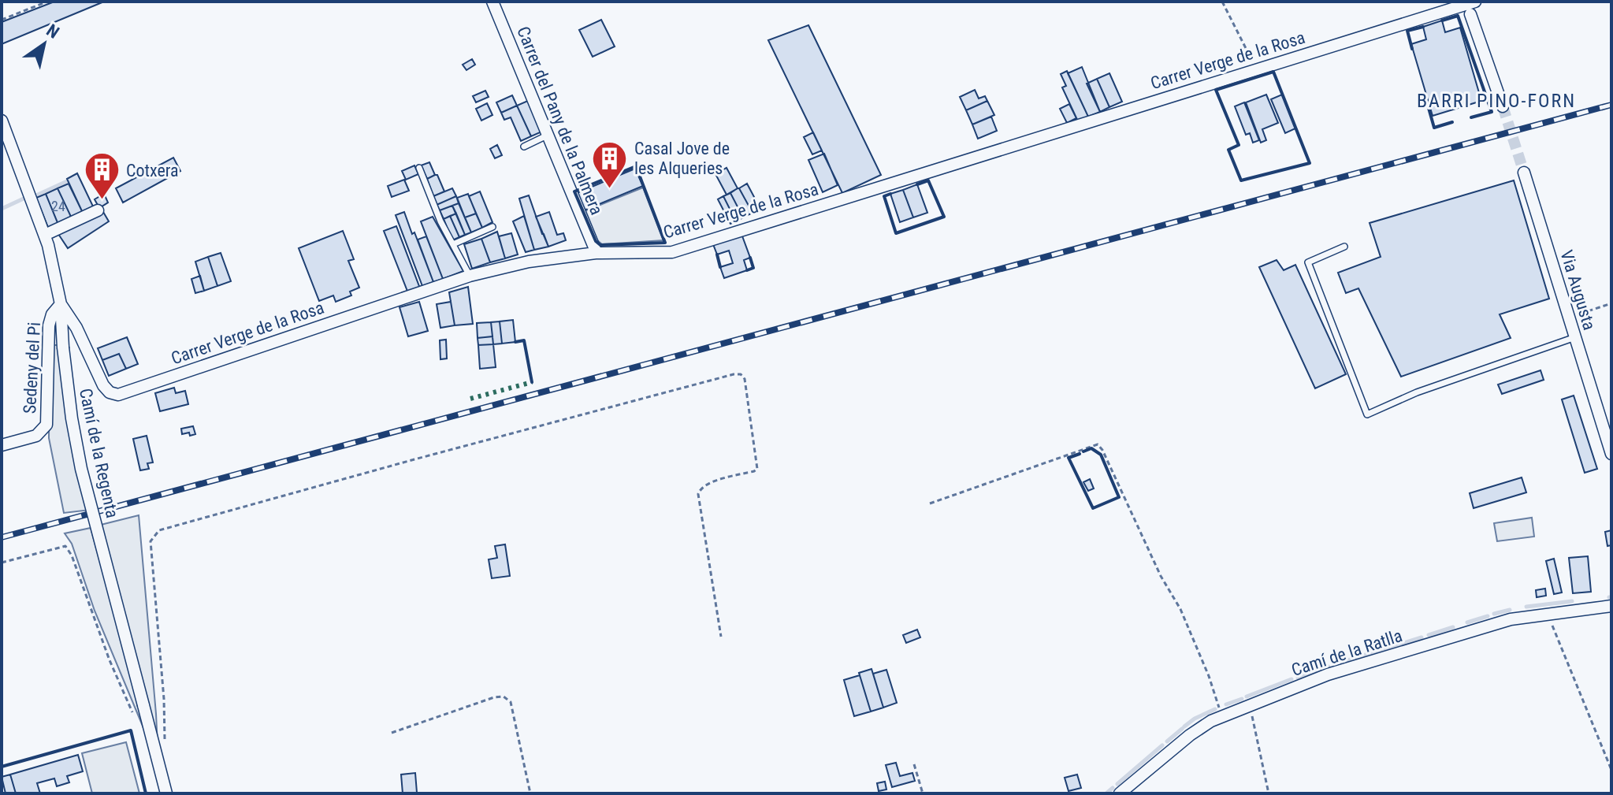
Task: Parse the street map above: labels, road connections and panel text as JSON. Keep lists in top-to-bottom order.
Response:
{
  "streets": {
    "street": [
      "Carrer Verge de la Rosa",
      "Carrer del Pany de la Palmera",
      "Via Augusta",
      "Sedeny del Pi",
      "Camí de la Regenta",
      "Camí de la Ratlla"
    ]
  },
  "crossings": [
    ["Carrer Verge de la Rosa", "Carrer del Pany de la Palmera"],
    ["Carrer Verge de la Rosa", "Sedeny del Pi"],
    ["Carrer Verge de la Rosa", "Camí de la Regenta"],
    ["Sedeny del Pi", "Camí de la Regenta"]
  ],
  "districts": ["BARRI PINO-FORN"],
  "places": {
    "building": ["Casal Jove de les Alqueries", "Cotxera"]
  },
  "house_numbers": ["24"],
  "north": "top right"
}
